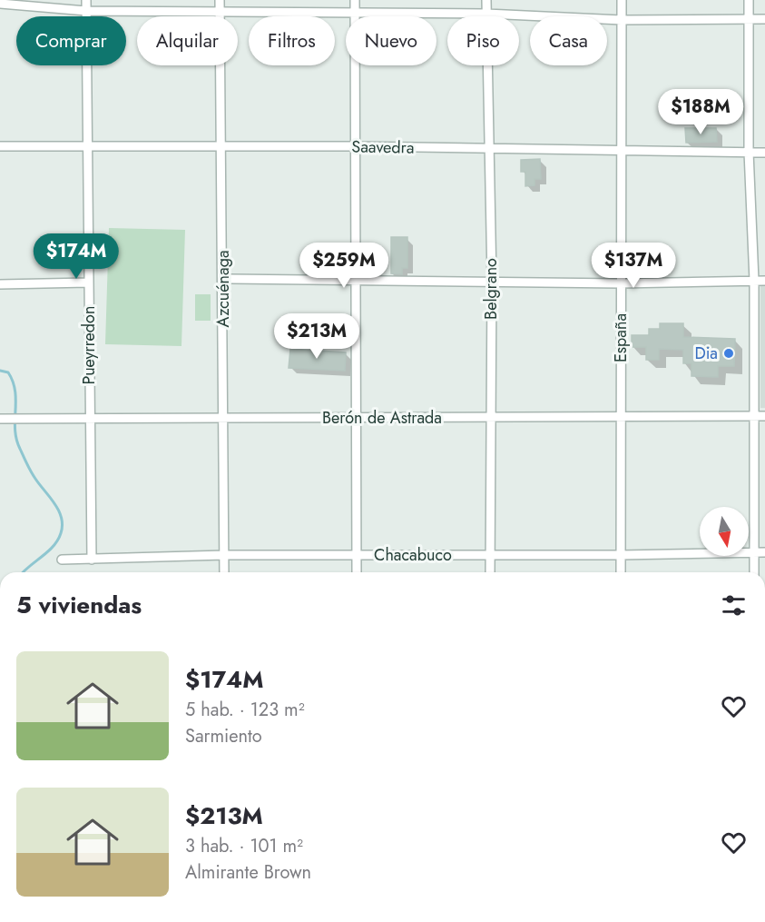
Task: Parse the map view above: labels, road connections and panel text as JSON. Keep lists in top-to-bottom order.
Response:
{
  "streets": {
    "street": [
      "Saavedra",
      "Azcuénaga",
      "Belgrano",
      "España",
      "Pueyrredon",
      "Berón de Astrada",
      "Chacabuco"
    ]
  },
  "crossings": [
    ["Saavedra", "Azcuénaga"],
    ["Saavedra", "Belgrano"],
    ["Saavedra", "España"],
    ["Saavedra", "Pueyrredon"],
    ["Azcuénaga", "Berón de Astrada"],
    ["Azcuénaga", "Chacabuco"],
    ["Belgrano", "Berón de Astrada"],
    ["Belgrano", "Chacabuco"],
    ["España", "Berón de Astrada"],
    ["España", "Chacabuco"],
    ["Pueyrredon", "Berón de Astrada"],
    ["Pueyrredon", "Chacabuco"]
  ],
  "places": ["Dia"],
  "north": "bottom",
  "page": {
    "chip": [
      "Comprar",
      "Alquilar",
      "Filtros",
      "Nuevo",
      "Piso",
      "Casa"
    ],
    "price": [
      "$188M",
      "$174M",
      "$259M",
      "$137M",
      "$213M"
    ],
    "heading": "5 viviendas",
    "list": [
      {
        "name": "$174M",
        "note": "5 hab. · 123 m² · Sarmiento"
      },
      {
        "name": "$213M",
        "note": "3 hab. · 101 m² · Almirante Brown"
      }
    ]
  }
}
